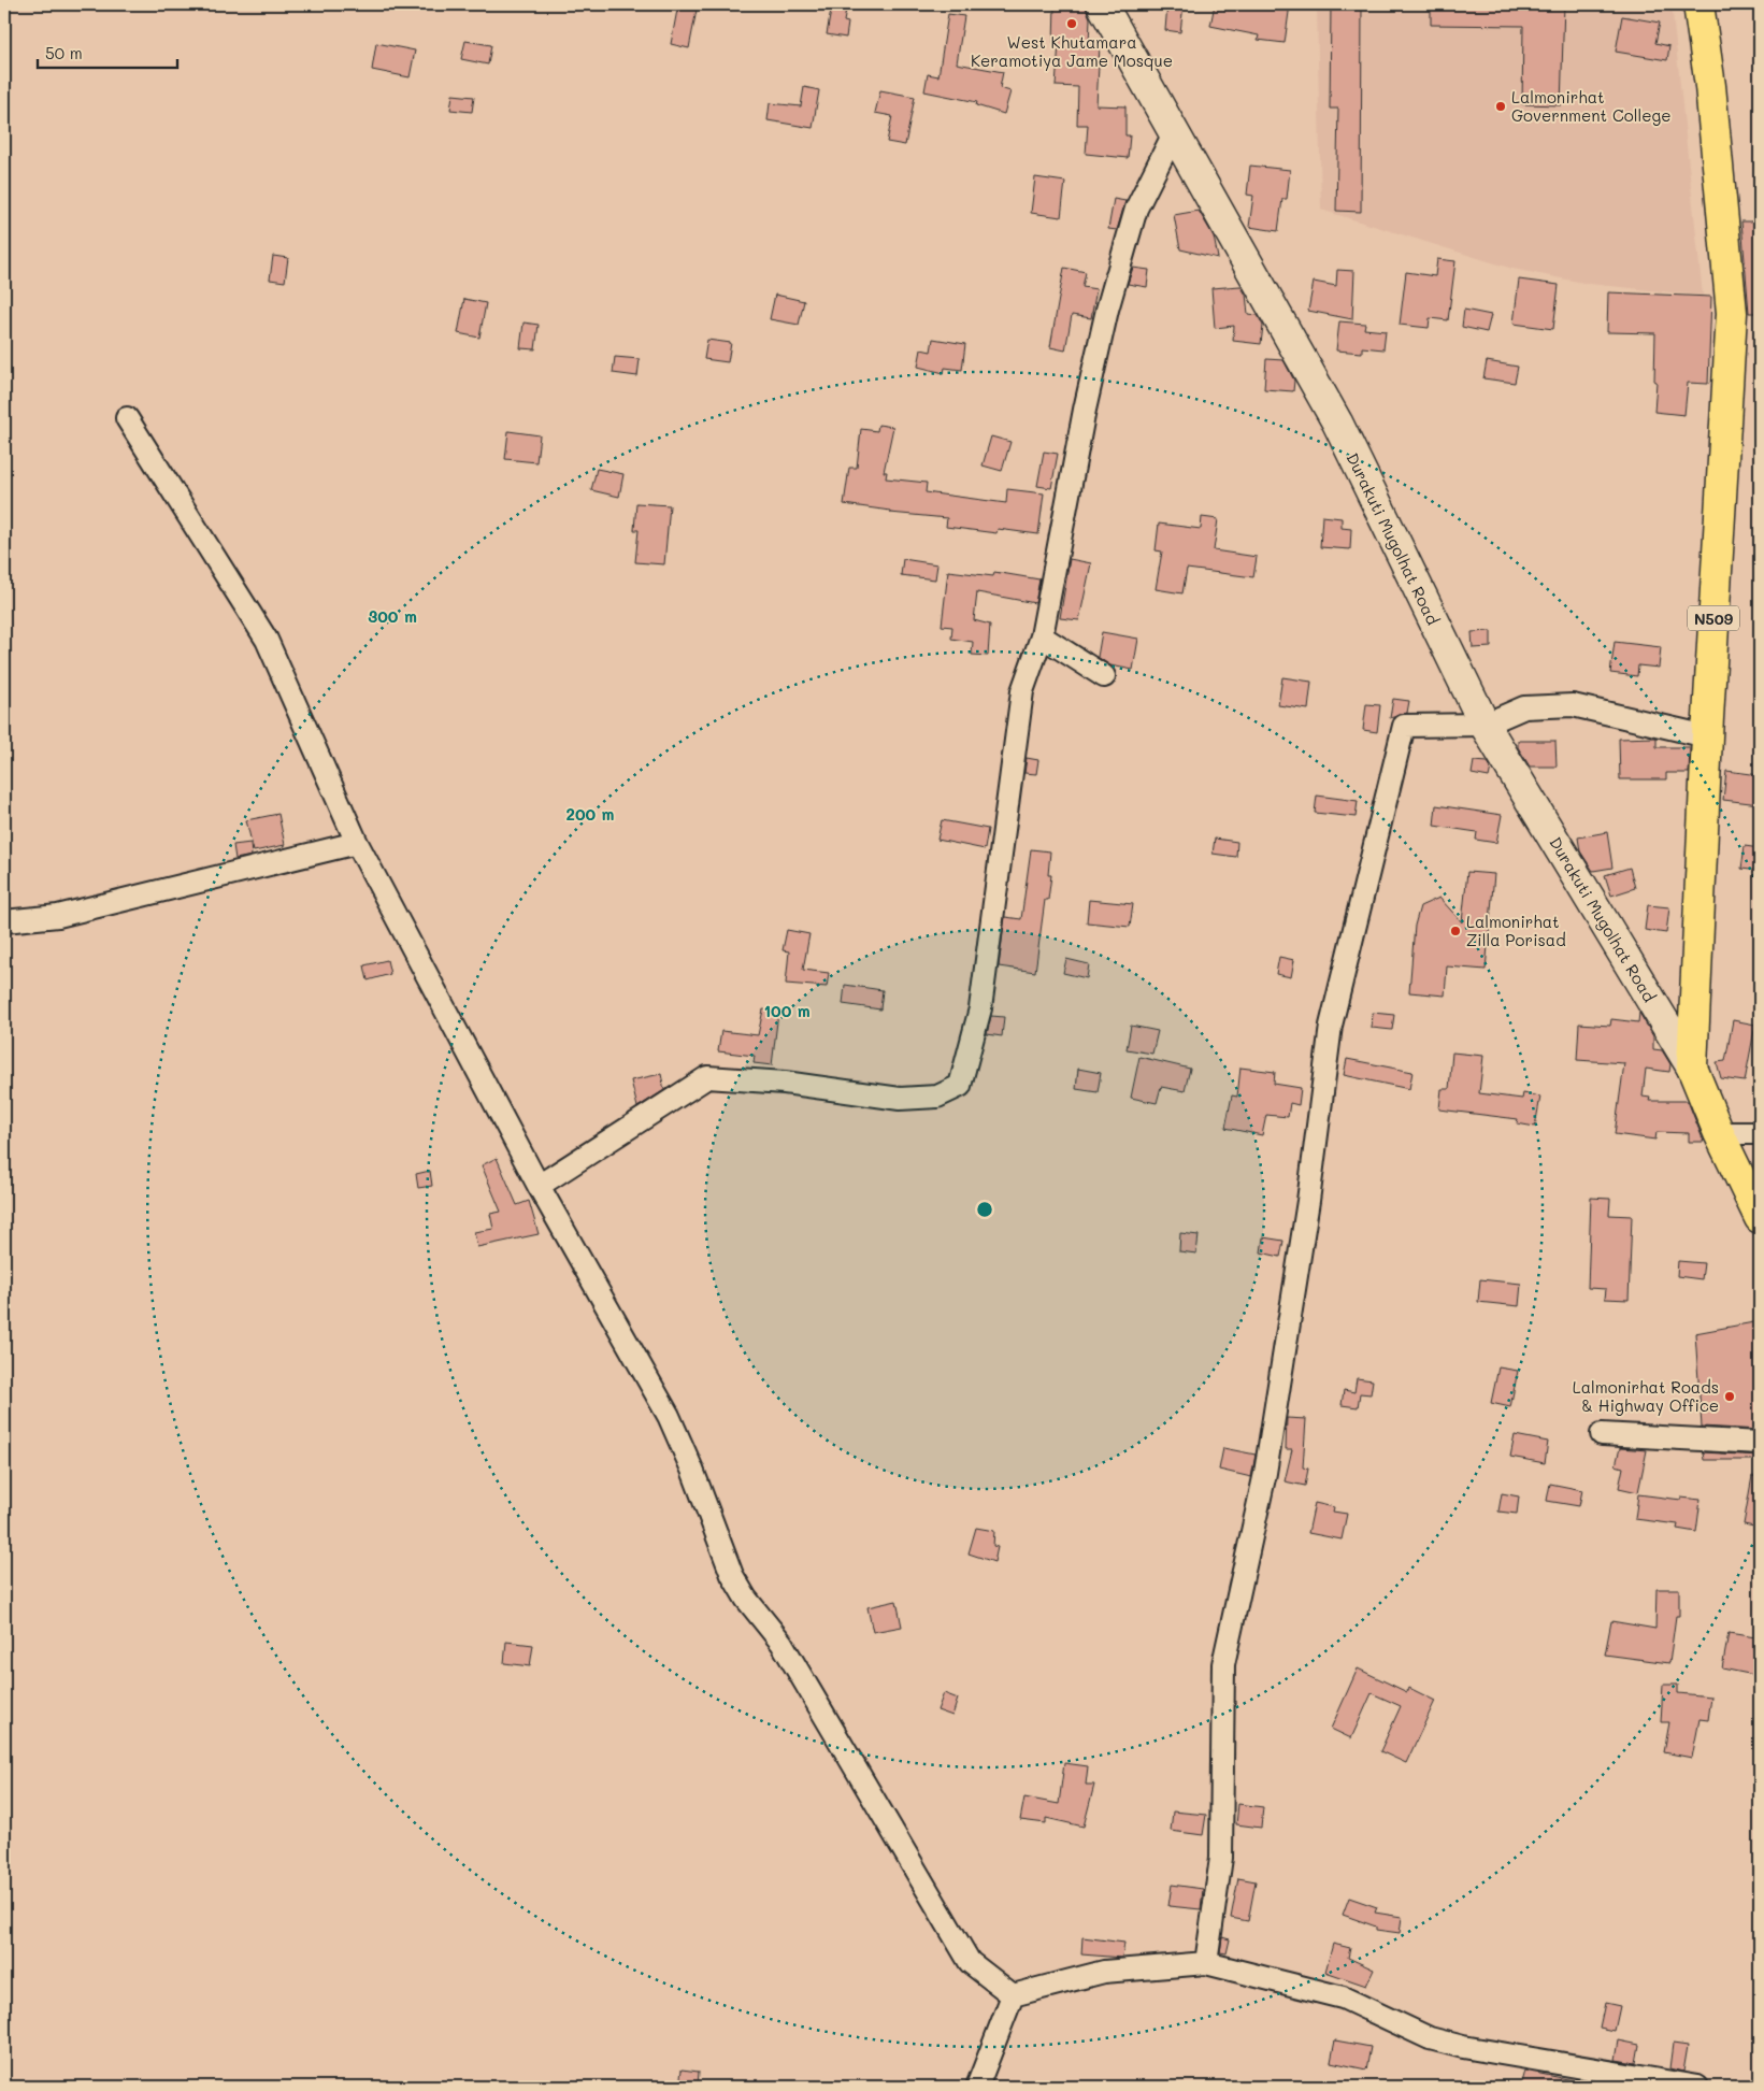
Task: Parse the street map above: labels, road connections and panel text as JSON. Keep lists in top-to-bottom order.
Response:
{
  "streets": {
    "highway": ["N509"],
    "main road": ["Durakuti Mugolhat Road"]
  },
  "crossings": [
    ["Durakuti Mugolhat Road", "N509"]
  ],
  "places": [
    "West Khutamara Keramotiya Jame Mosque",
    "Lalmonirhat Government College",
    "Lalmonirhat Zilla Porisad",
    "Lalmonirhat Roads & Highway Office"
  ],
  "scale_bar": "50 m",
  "rings": ["300 m", "200 m", "100 m"]
}
